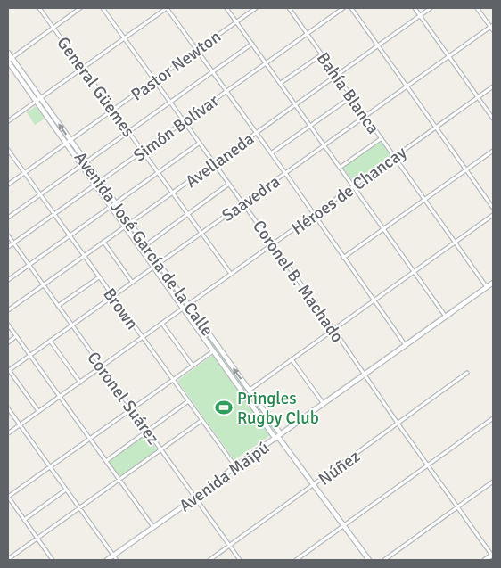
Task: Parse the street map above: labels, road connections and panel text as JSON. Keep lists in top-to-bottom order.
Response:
{
  "streets": {
    "main road": ["Avenida José García de la Calle", "Avenida Maipú"],
    "street": [
      "Pastor Newton",
      "General Güemes",
      "Bahía Blanca",
      "Simón Bolívar",
      "Avellaneda",
      "Héroes de Chancay",
      "Saavedra",
      "Coronel B. Machado",
      "Brown",
      "Coronel Suárez",
      "Núñez"
    ]
  },
  "crossings": [
    ["Pastor Newton", "General Güemes"],
    ["Pastor Newton", "Avenida José García de la Calle"],
    ["Pastor Newton", "Coronel B. Machado"],
    ["Pastor Newton", "Brown"],
    ["General Güemes", "Simón Bolívar"],
    ["General Güemes", "Avellaneda"],
    ["General Güemes", "Héroes de Chancay"],
    ["General Güemes", "Saavedra"],
    ["Bahía Blanca", "Simón Bolívar"],
    ["Bahía Blanca", "Avellaneda"],
    ["Bahía Blanca", "Héroes de Chancay"],
    ["Bahía Blanca", "Saavedra"],
    ["Bahía Blanca", "Avenida Maipú"],
    ["Simón Bolívar", "Avenida José García de la Calle"],
    ["Simón Bolívar", "Coronel B. Machado"],
    ["Simón Bolívar", "Brown"],
    ["Simón Bolívar", "Coronel Suárez"],
    ["Avellaneda", "Avenida José García de la Calle"],
    ["Avellaneda", "Coronel B. Machado"],
    ["Avellaneda", "Brown"],
    ["Avellaneda", "Coronel Suárez"],
    ["Héroes de Chancay", "Avenida José García de la Calle"],
    ["Héroes de Chancay", "Coronel B. Machado"],
    ["Héroes de Chancay", "Brown"],
    ["Héroes de Chancay", "Coronel Suárez"],
    ["Saavedra", "Avenida José García de la Calle"],
    ["Saavedra", "Coronel B. Machado"],
    ["Saavedra", "Brown"],
    ["Saavedra", "Coronel Suárez"],
    ["Avenida José García de la Calle", "Núñez"],
    ["Avenida José García de la Calle", "Avenida Maipú"],
    ["Coronel B. Machado", "Núñez"],
    ["Coronel B. Machado", "Avenida Maipú"],
    ["Brown", "Avenida Maipú"],
    ["Coronel Suárez", "Núñez"],
    ["Coronel Suárez", "Avenida Maipú"]
  ],
  "places": {
    "sports": ["Pringles Rugby Club"]
  }
}
